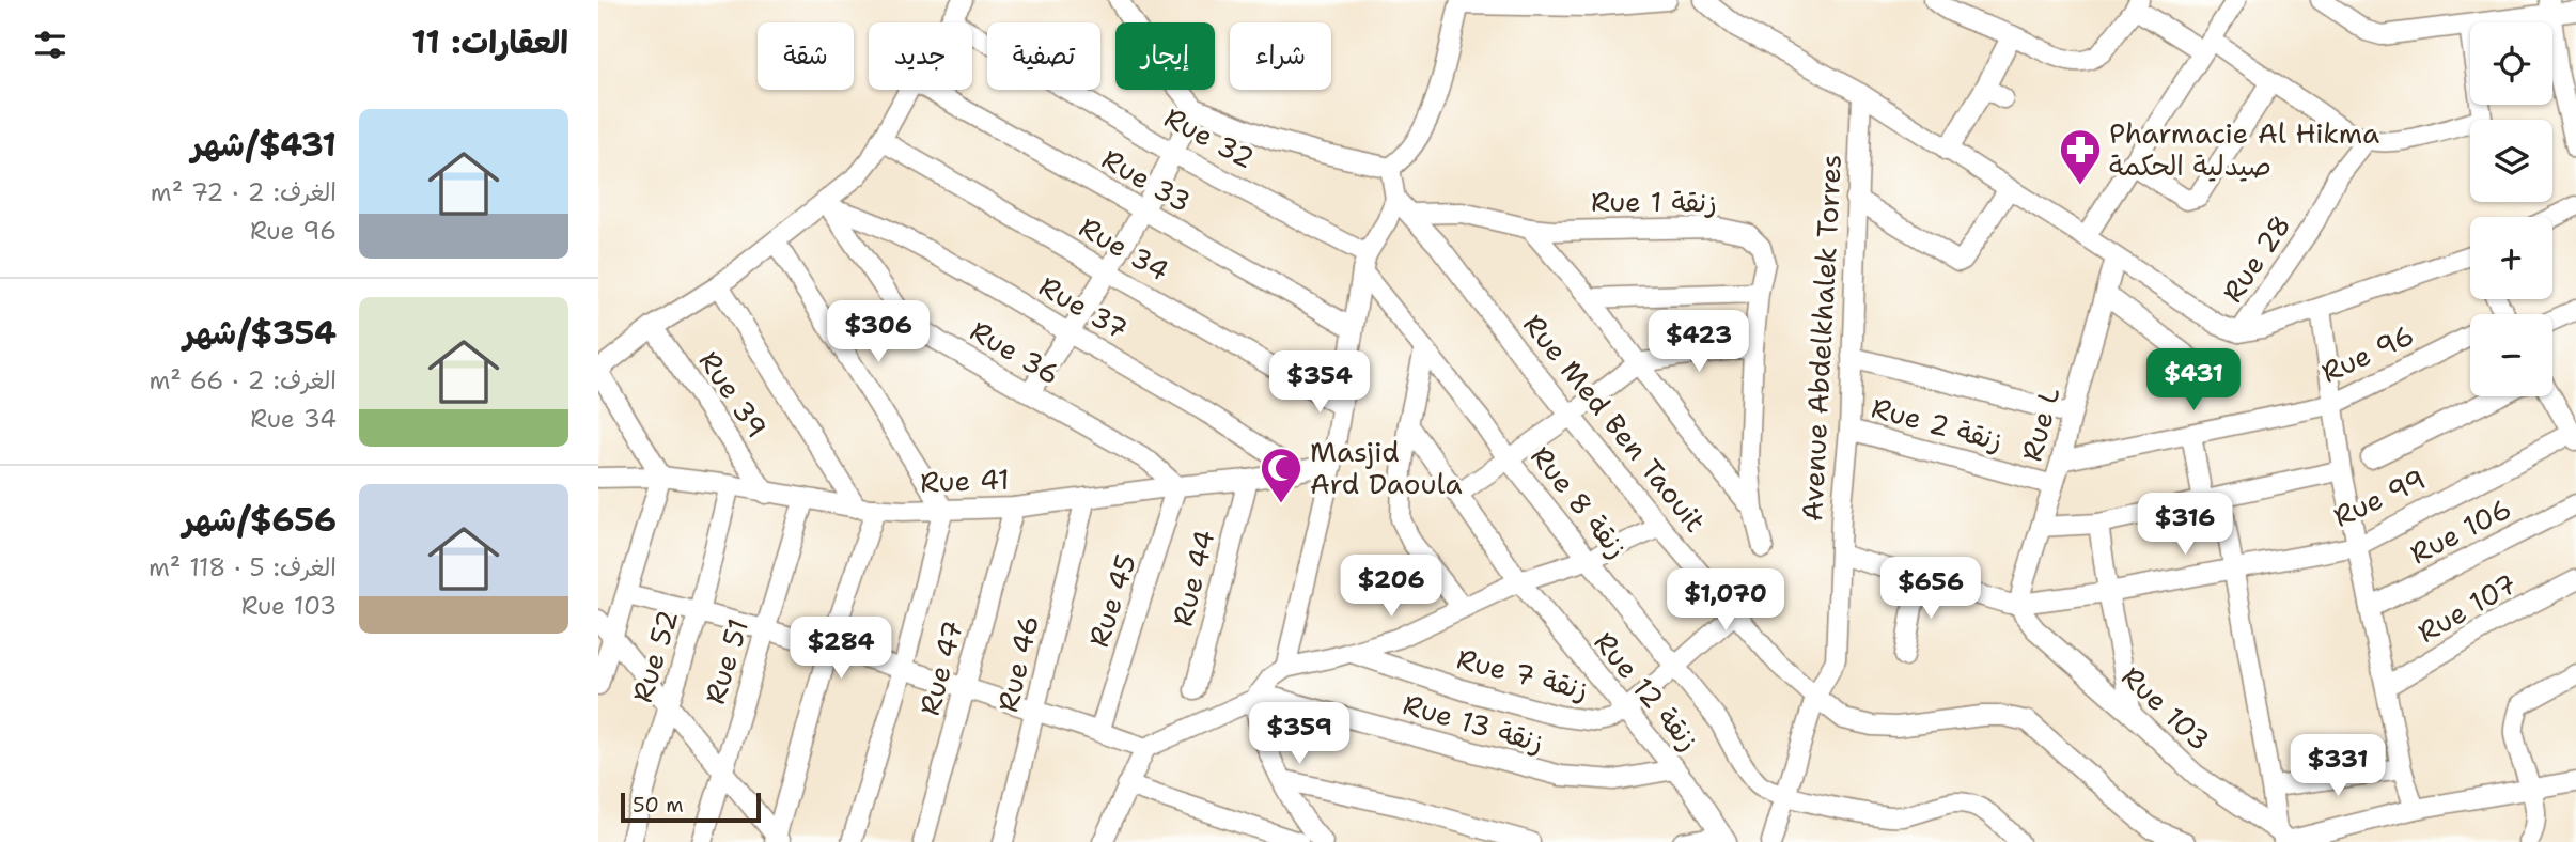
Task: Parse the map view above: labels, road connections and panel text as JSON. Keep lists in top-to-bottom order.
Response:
{
  "streets": {
    "street": [
      "Rue 32",
      "Rue 33",
      "Rue 1 زنقة",
      "Rue 34",
      "Rue 28",
      "Rue 37",
      "Avenue Abdelkhalek Torres",
      "Rue 36",
      "Rue 96",
      "Rue 39",
      "Rue Med Ben Taouit",
      "Rue 2 زنقة",
      "Rue L",
      "Rue 41",
      "Rue 99",
      "Rue 8 زنقة",
      "Rue 106",
      "Rue 44",
      "Rue 45",
      "Rue 107",
      "Rue 52",
      "Rue 51",
      "Rue 46",
      "Rue 47",
      "Rue 7 زنقة",
      "Rue 12 زنقة",
      "Rue 103",
      "Rue 13 زنقة"
    ]
  },
  "crossings": [
    ["Rue 32", "Rue 8 زنقة"],
    ["Rue 1 زنقة", "Rue Med Ben Taouit"],
    ["Rue 37", "Rue 36"],
    ["Rue 37", "Rue 41"],
    ["Avenue Abdelkhalek Torres", "Rue Med Ben Taouit"],
    ["Avenue Abdelkhalek Torres", "Rue 2 زنقة"],
    ["Avenue Abdelkhalek Torres", "Rue 99"],
    ["Avenue Abdelkhalek Torres", "Rue 8 زنقة"],
    ["Rue 36", "Rue 41"],
    ["Rue 36", "Rue 45"],
    ["Rue 96", "Rue L"],
    ["Rue 39", "Rue 41"],
    ["Rue Med Ben Taouit", "Rue 7 زنقة"],
    ["Rue 2 زنقة", "Rue L"],
    ["Rue L", "Rue 99"],
    ["Rue L", "Rue 103"],
    ["Rue 41", "Rue 44"],
    ["Rue 41", "Rue 45"],
    ["Rue 41", "Rue 52"],
    ["Rue 41", "Rue 51"],
    ["Rue 41", "Rue 46"],
    ["Rue 41", "Rue 47"],
    ["Rue 99", "Rue 103"],
    ["Rue 8 زنقة", "Rue 7 زنقة"],
    ["Rue 7 زنقة", "Rue 12 زنقة"],
    ["Rue 12 زنقة", "Rue 13 زنقة"]
  ],
  "places": {
    "pharmacy": ["Pharmacie Al Hikma صيدلية الحكمة"],
    "mosque": ["Masjid Ard Daoula"]
  },
  "scale_bar": "50 m",
  "page": {
    "heading": "العقارات: 11",
    "map_buttons": ["+", "−"],
    "chip": [
      "شراء",
      "إيجار",
      "تصفية",
      "جديد",
      "شقة"
    ],
    "list": [
      {
        "name": "$431/شهر",
        "note": "الغرف: 2 · 72 m² · Rue 96"
      },
      {
        "name": "$354/شهر",
        "note": "الغرف: 2 · 66 m² · Rue 34"
      },
      {
        "name": "$656/شهر",
        "note": "الغرف: 5 · 118 m² · Rue 103"
      }
    ],
    "price": [
      "$306",
      "$423",
      "$431",
      "$354",
      "$316",
      "$206",
      "$656",
      "$1,070",
      "$284",
      "$359",
      "$331"
    ],
    "scale": "50 m"
  }
}
